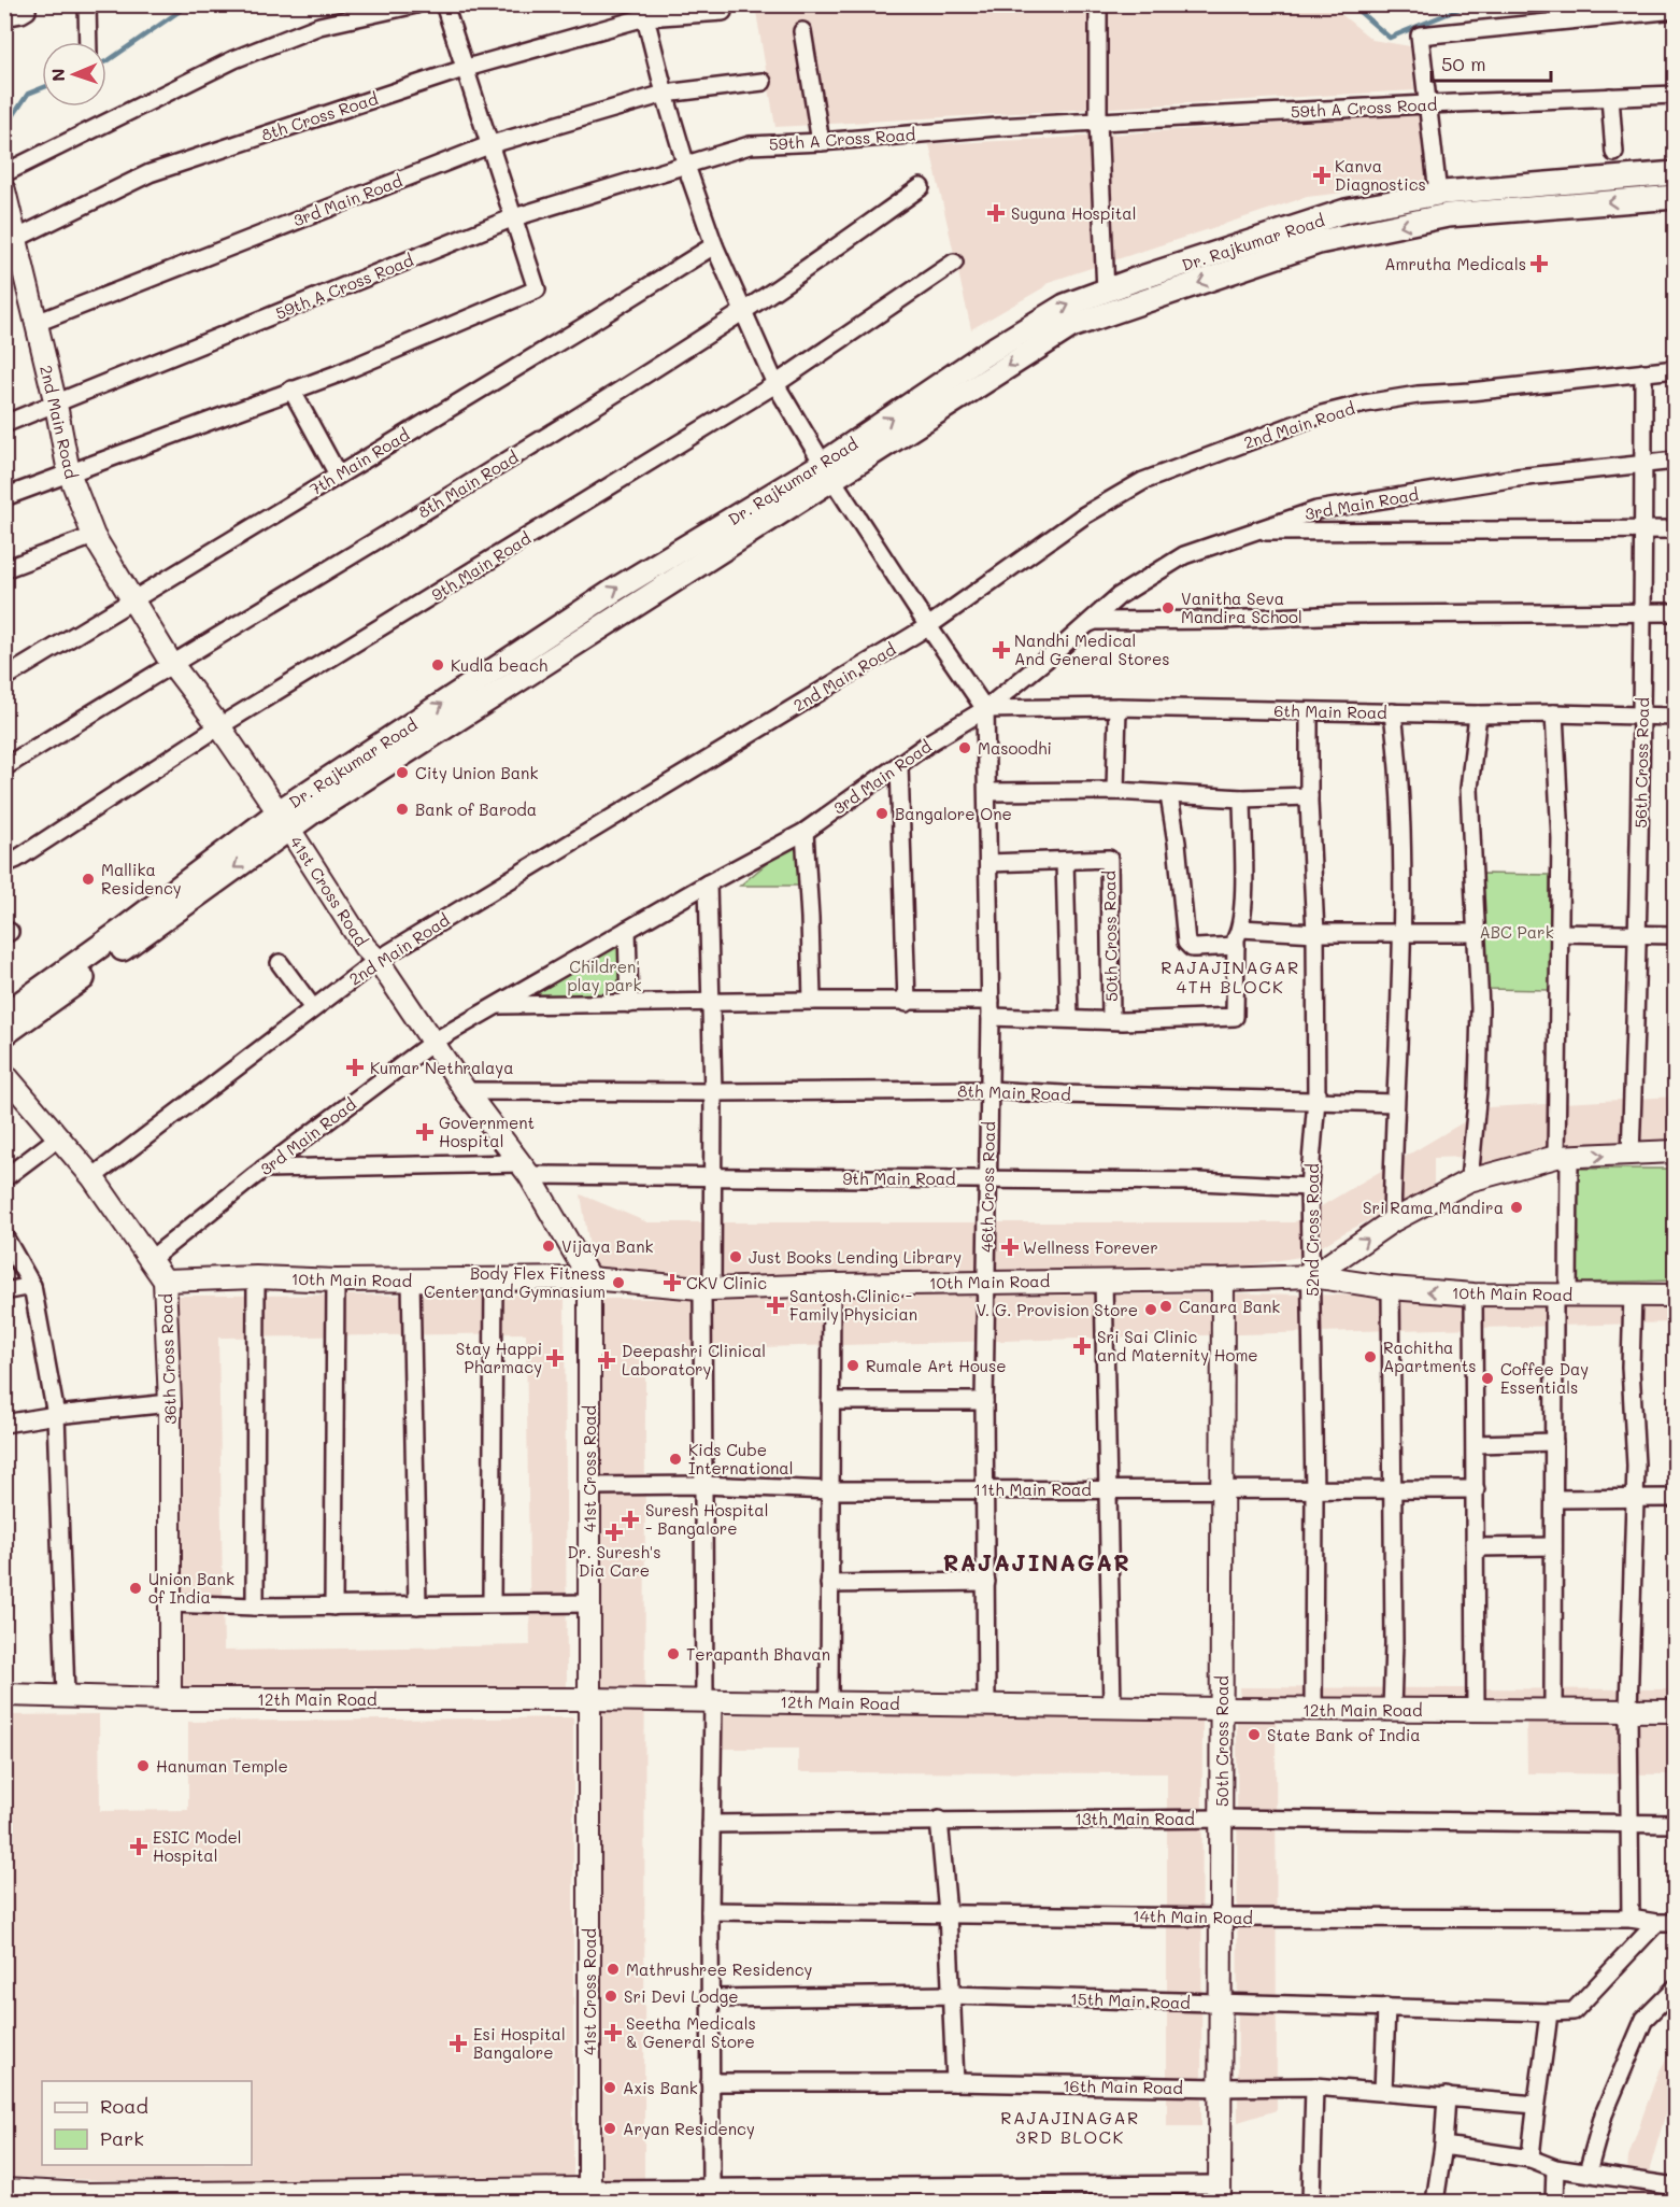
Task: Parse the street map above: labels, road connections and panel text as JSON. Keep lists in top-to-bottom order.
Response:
{
  "streets": {
    "main road": ["Dr. Rajkumar Road"],
    "street": [
      "59th A Cross Road",
      "8th Cross Road",
      "3rd Main Road",
      "2nd Main Road",
      "7th Main Road",
      "8th Main Road",
      "9th Main Road",
      "6th Main Road",
      "56th Cross Road",
      "41st Cross Road",
      "50th Cross Road",
      "46th Cross Road",
      "52nd Cross Road",
      "10th Main Road",
      "36th Cross Road",
      "11th Main Road",
      "12th Main Road",
      "13th Main Road",
      "14th Main Road",
      "15th Main Road",
      "16th Main Road"
    ]
  },
  "crossings": [
    ["59th A Cross Road", "2nd Main Road"],
    ["8th Cross Road", "2nd Main Road"],
    ["3rd Main Road", "2nd Main Road"],
    ["3rd Main Road", "9th Main Road"],
    ["3rd Main Road", "6th Main Road"],
    ["3rd Main Road", "56th Cross Road"],
    ["3rd Main Road", "41st Cross Road"],
    ["3rd Main Road", "46th Cross Road"],
    ["3rd Main Road", "36th Cross Road"],
    ["Dr. Rajkumar Road", "2nd Main Road"],
    ["Dr. Rajkumar Road", "41st Cross Road"],
    ["2nd Main Road", "7th Main Road"],
    ["2nd Main Road", "8th Main Road"],
    ["2nd Main Road", "9th Main Road"],
    ["2nd Main Road", "56th Cross Road"],
    ["2nd Main Road", "41st Cross Road"],
    ["2nd Main Road", "36th Cross Road"],
    ["8th Main Road", "41st Cross Road"],
    ["8th Main Road", "46th Cross Road"],
    ["8th Main Road", "52nd Cross Road"],
    ["9th Main Road", "41st Cross Road"],
    ["9th Main Road", "46th Cross Road"],
    ["9th Main Road", "52nd Cross Road"],
    ["6th Main Road", "56th Cross Road"],
    ["6th Main Road", "46th Cross Road"],
    ["6th Main Road", "52nd Cross Road"],
    ["41st Cross Road", "10th Main Road"],
    ["41st Cross Road", "11th Main Road"],
    ["41st Cross Road", "12th Main Road"],
    ["50th Cross Road", "46th Cross Road"],
    ["50th Cross Road", "10th Main Road"],
    ["50th Cross Road", "11th Main Road"],
    ["50th Cross Road", "12th Main Road"],
    ["50th Cross Road", "13th Main Road"],
    ["50th Cross Road", "14th Main Road"],
    ["50th Cross Road", "15th Main Road"],
    ["50th Cross Road", "16th Main Road"],
    ["46th Cross Road", "10th Main Road"],
    ["46th Cross Road", "11th Main Road"],
    ["46th Cross Road", "12th Main Road"],
    ["52nd Cross Road", "10th Main Road"],
    ["52nd Cross Road", "11th Main Road"],
    ["52nd Cross Road", "12th Main Road"],
    ["10th Main Road", "36th Cross Road"],
    ["36th Cross Road", "12th Main Road"],
    ["14th Main Road", "15th Main Road"]
  ],
  "districts": ["RAJAJINAGAR 4TH BLOCK", "RAJAJINAGAR", "RAJAJINAGAR 3RD BLOCK"],
  "parks": ["ABC Park", "Children' play park"],
  "places": {
    "health": [
      "Kanva Diagnostics",
      "Suguna Hospital",
      "Amrutha Medicals",
      "Nandhi Medical And General Stores",
      "Kumar Nethralaya",
      "Government Hospital",
      "Wellness Forever",
      "CKV Clinic",
      "Santosh Clinic - Family Physician",
      "Sri Sai Clinic and Maternity Home",
      "Stay Happi Pharmacy",
      "Deepashri Clinical Laboratory",
      "Suresh Hospital - Bangalore",
      "Dr. Suresh's Dia Care",
      "ESIC Model Hospital",
      "Seetha Medicals & General Store",
      "Esi Hospital Bangalore"
    ],
    "other": [
      "Vanitha Seva Mandira School",
      "Kudla beach",
      "Masoodhi",
      "City Union Bank",
      "Bank of Baroda",
      "Bangalore One",
      "Mallika Residency",
      "Sri Rama Mandira",
      "Vijaya Bank",
      "Just Books Lending Library",
      "Body Flex Fitness Center and Gymnasium",
      "Canara Bank",
      "V. G. Provision Store",
      "Rachitha Apartments",
      "Rumale Art House",
      "Coffee Day Essentials",
      "Kids Cube International",
      "Union Bank of India",
      "Terapanth Bhavan",
      "State Bank of India",
      "Hanuman Temple",
      "Mathrushree Residency",
      "Sri Devi Lodge",
      "Axis Bank",
      "Aryan Residency"
    ]
  },
  "legend": ["Road", "Park"],
  "scale_bar": "50 m",
  "north": "left"
}
